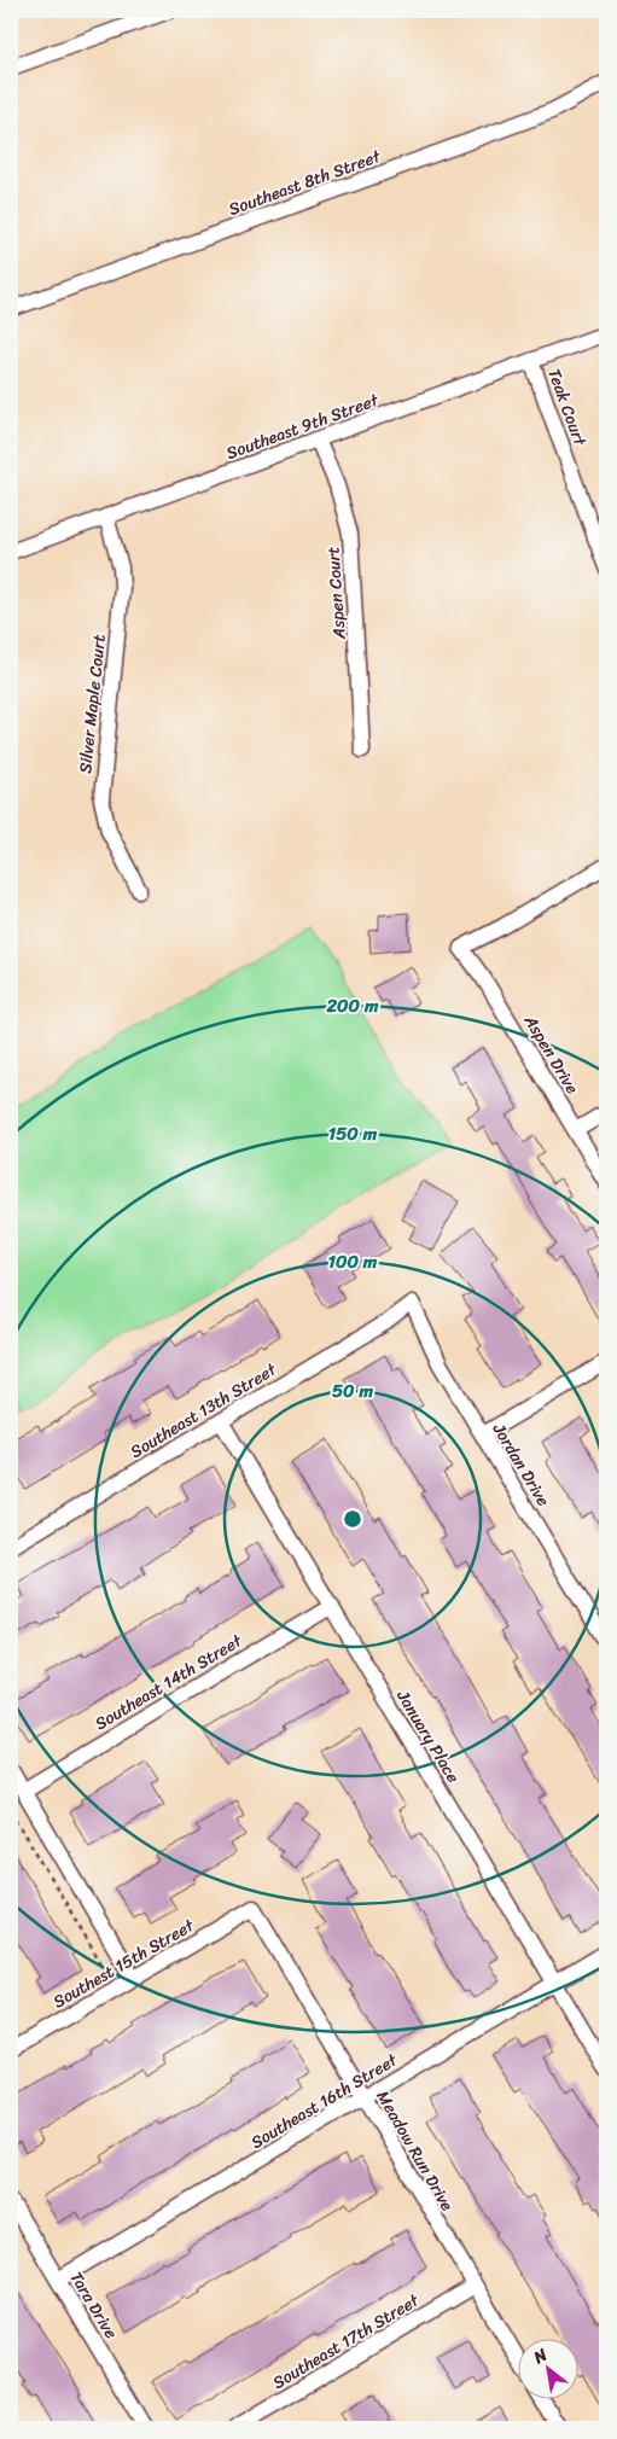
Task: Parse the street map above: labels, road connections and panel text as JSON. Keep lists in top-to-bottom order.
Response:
{
  "streets": {
    "street": [
      "Southeast 8th Street",
      "Teak Court",
      "Southeast 9th Street",
      "Aspen Court",
      "Silver Maple Court",
      "Aspen Drive",
      "Southeast 13th Street",
      "Jordan Drive",
      "Southeast 14th Street",
      "January Place",
      "Southest 15th Street",
      "Southeast 16th Street",
      "Meadow Run Drive",
      "Tara Drive",
      "Southeast 17th Street"
    ]
  },
  "crossings": [
    ["Teak Court", "Southeast 9th Street"],
    ["Southeast 9th Street", "Aspen Court"],
    ["Southeast 9th Street", "Silver Maple Court"],
    ["Southeast 13th Street", "Jordan Drive"],
    ["Southeast 13th Street", "January Place"],
    ["Southeast 14th Street", "January Place"],
    ["January Place", "Southeast 16th Street"],
    ["Southest 15th Street", "Meadow Run Drive"],
    ["Southeast 16th Street", "Meadow Run Drive"],
    ["Southeast 16th Street", "Tara Drive"],
    ["Meadow Run Drive", "Southeast 17th Street"]
  ],
  "north": "top left",
  "rings": [
    "200 m",
    "150 m",
    "100 m",
    "50 m"
  ]
}
